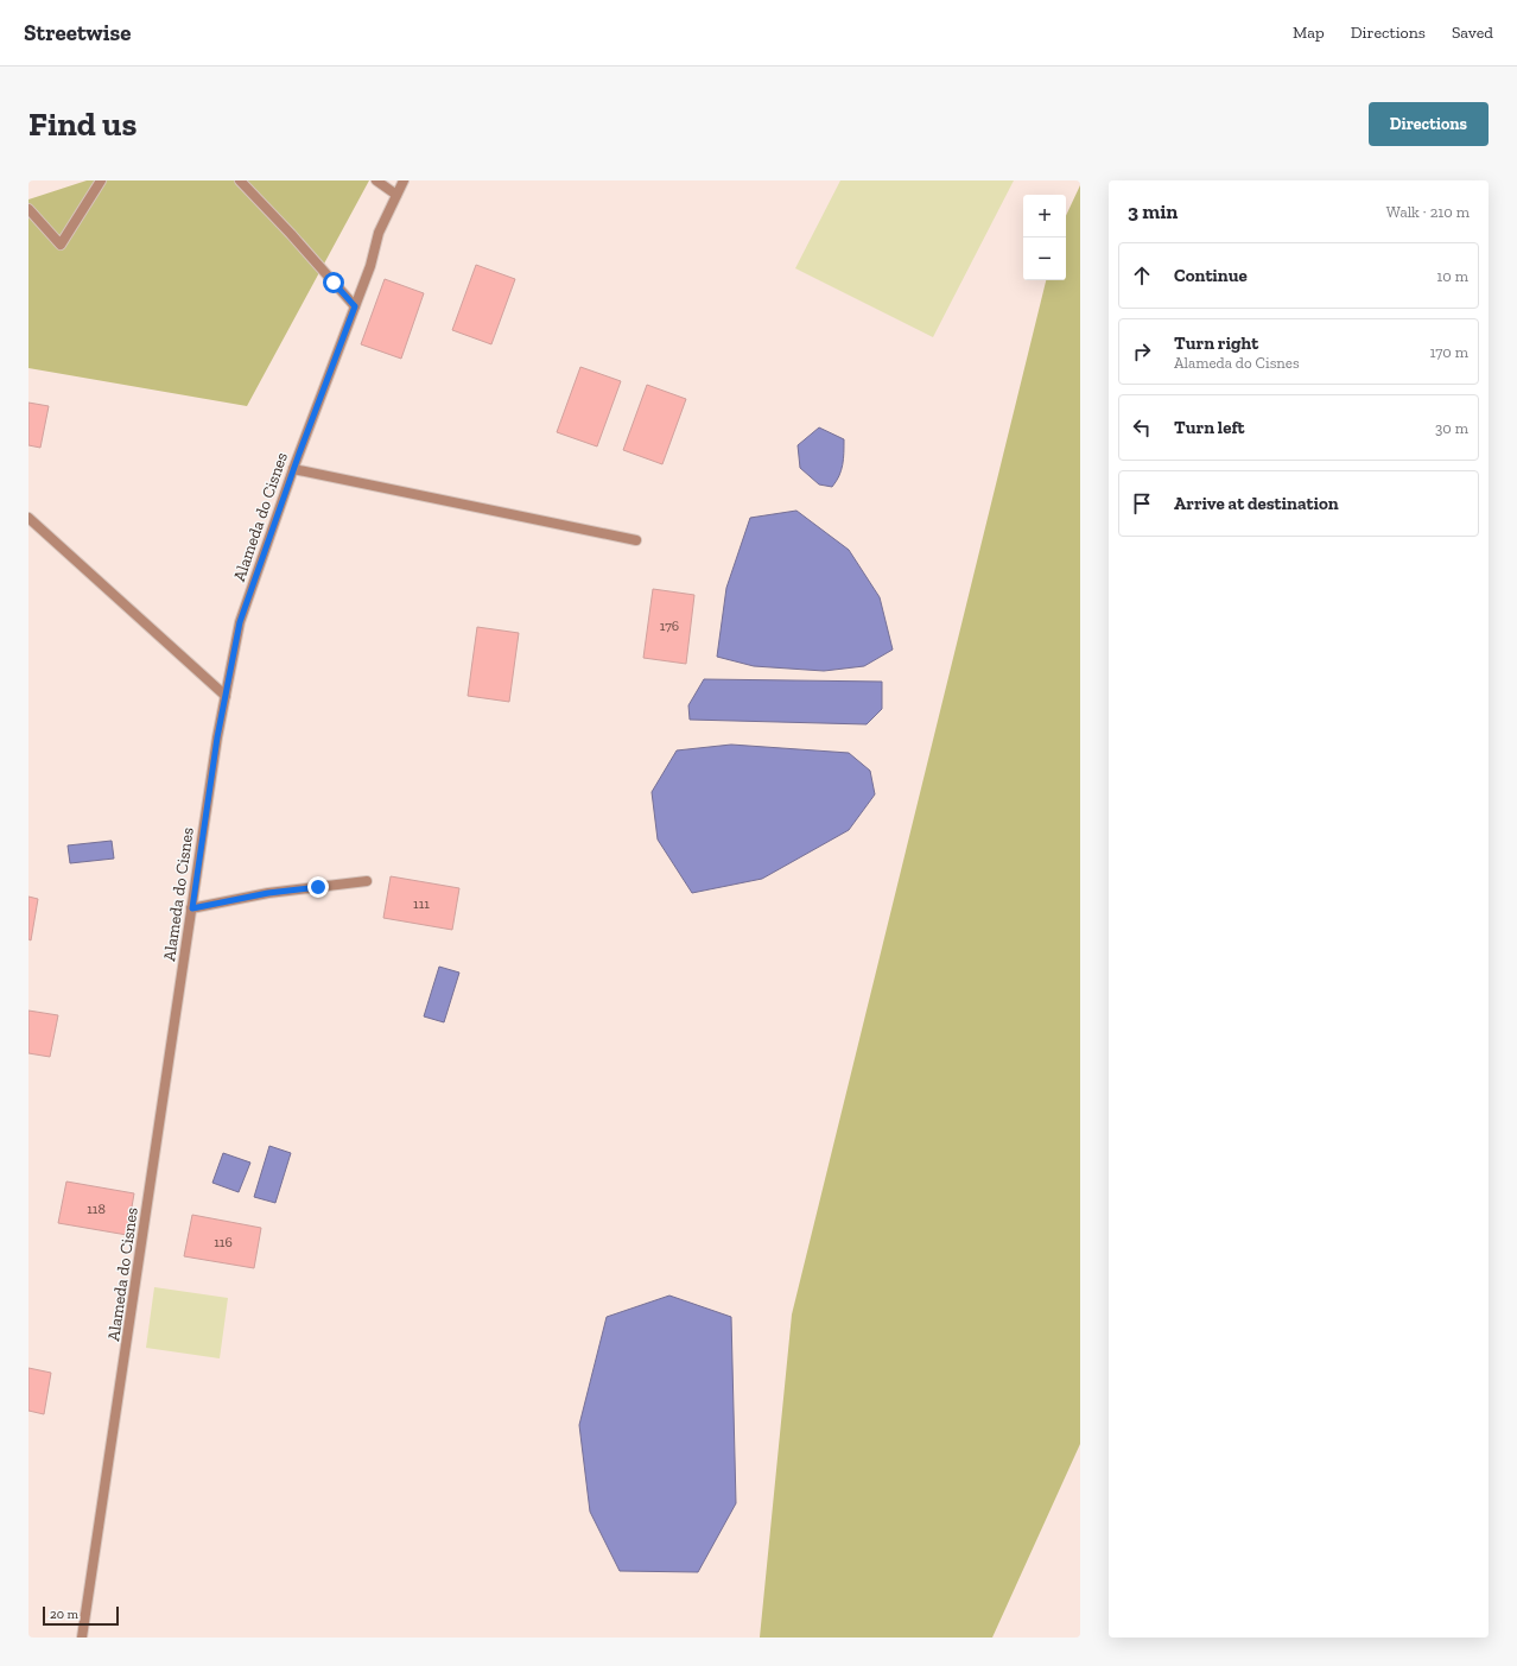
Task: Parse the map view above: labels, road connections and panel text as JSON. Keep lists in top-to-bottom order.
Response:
{
  "streets": {
    "street": ["Alameda do Cisnes"]
  },
  "house_numbers": [
    "176",
    "111",
    "118",
    "116"
  ],
  "scale_bar": "20 m",
  "page": {
    "header": "Streetwise",
    "nav": ["Map", "Directions", "Saved"],
    "buttons": "Directions",
    "title": "Find us",
    "heading": ["3 min", "Walk · 210 m"],
    "map_buttons": ["+", "−"],
    "list": [
      ["Continue", "10 m"],
      ["Turn right", "Alameda do Cisnes", "170 m"],
      ["Turn left", "30 m"],
      "Arrive at destination"
    ],
    "scale": "20 m"
  }
}
